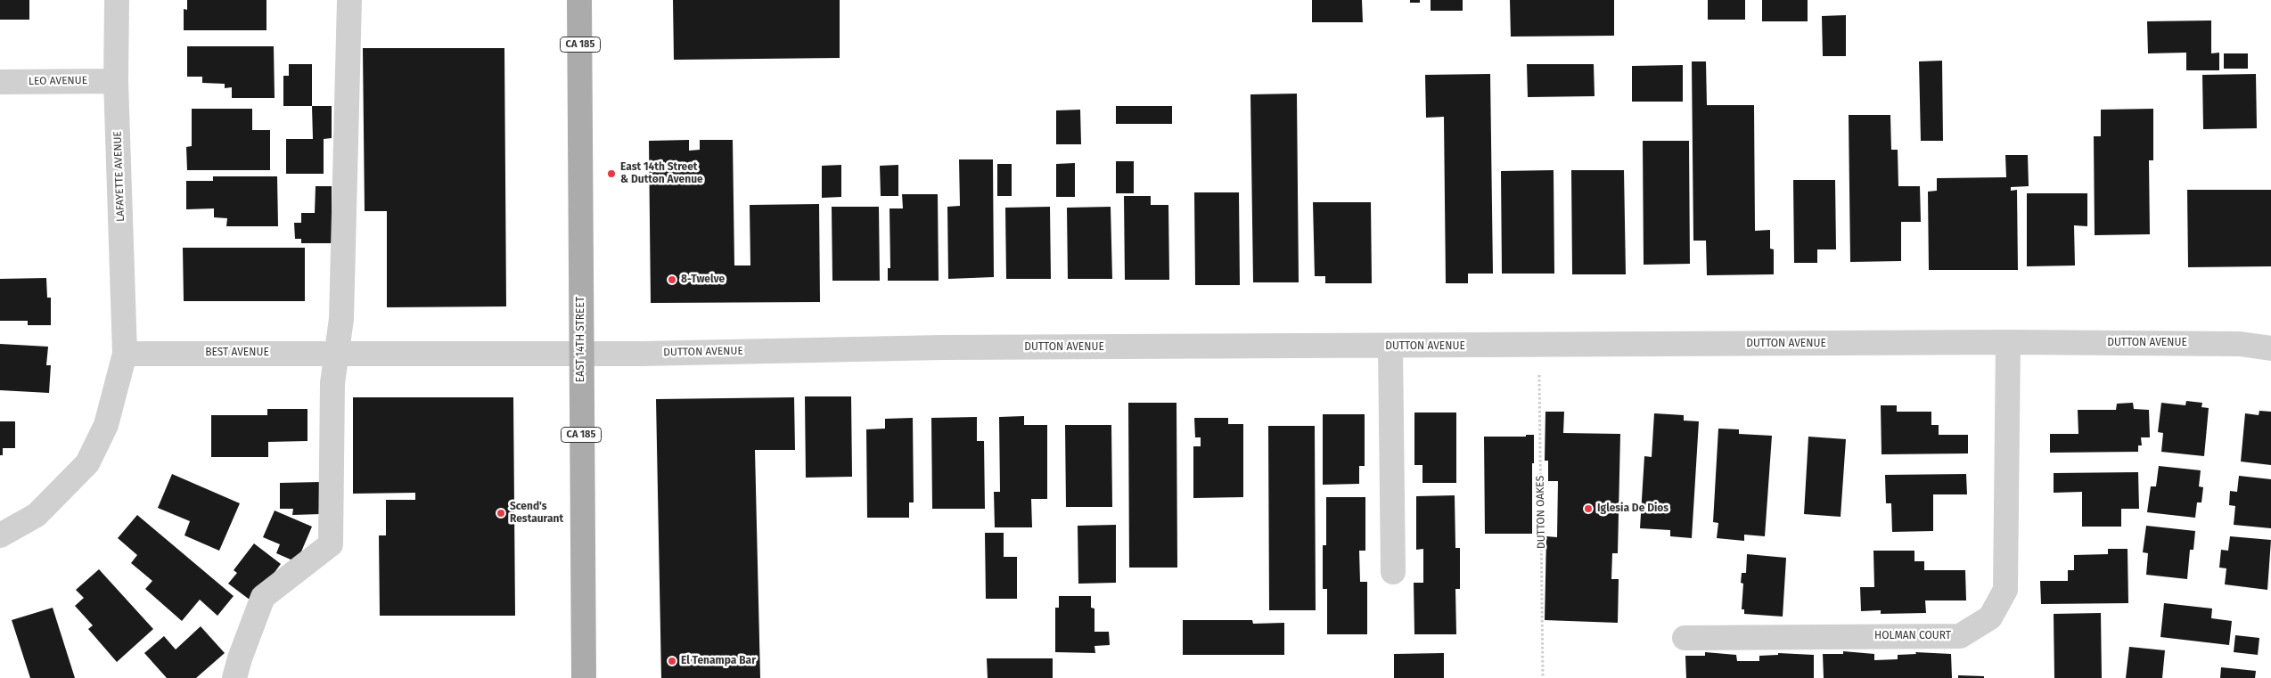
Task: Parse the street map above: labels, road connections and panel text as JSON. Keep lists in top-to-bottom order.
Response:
{
  "streets": {
    "main road": ["CA 185", "EAST 14TH STREET"],
    "street": [
      "LEO AVENUE",
      "LAFAYETTE AVENUE",
      "DUTTON AVENUE",
      "BEST AVENUE",
      "HOLMAN COURT"
    ],
    "path": ["DUTTON OAKES"]
  },
  "crossings": [
    ["LEO AVENUE", "LAFAYETTE AVENUE"],
    ["LAFAYETTE AVENUE", "BEST AVENUE"],
    ["EAST 14TH STREET", "DUTTON AVENUE"],
    ["EAST 14TH STREET", "BEST AVENUE"],
    ["DUTTON AVENUE", "BEST AVENUE"],
    ["DUTTON AVENUE", "DUTTON OAKES"],
    ["DUTTON AVENUE", "HOLMAN COURT"]
  ],
  "places": [
    "East 14th Street & Dutton Avenue",
    "8-Twelve",
    "Iglesia De Dios",
    "Scend's Restaurant",
    "El Tenampa Bar"
  ]
}
